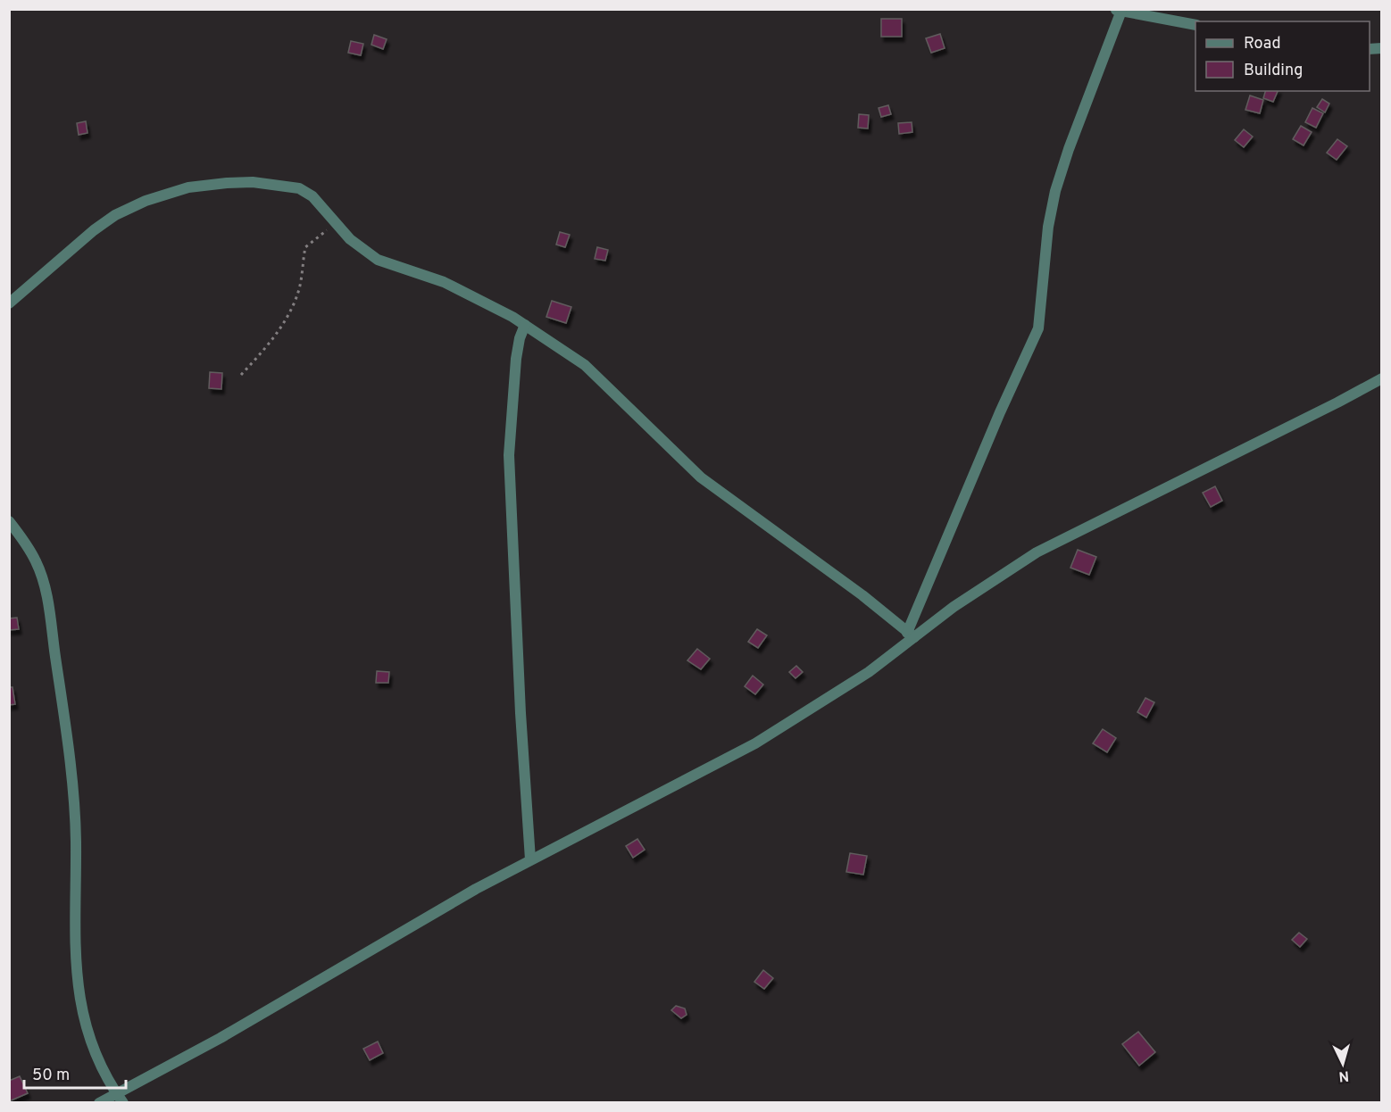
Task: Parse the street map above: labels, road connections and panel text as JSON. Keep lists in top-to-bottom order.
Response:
{
  "legend": ["Road", "Building"],
  "scale_bar": "50 m",
  "north": "bottom"
}
